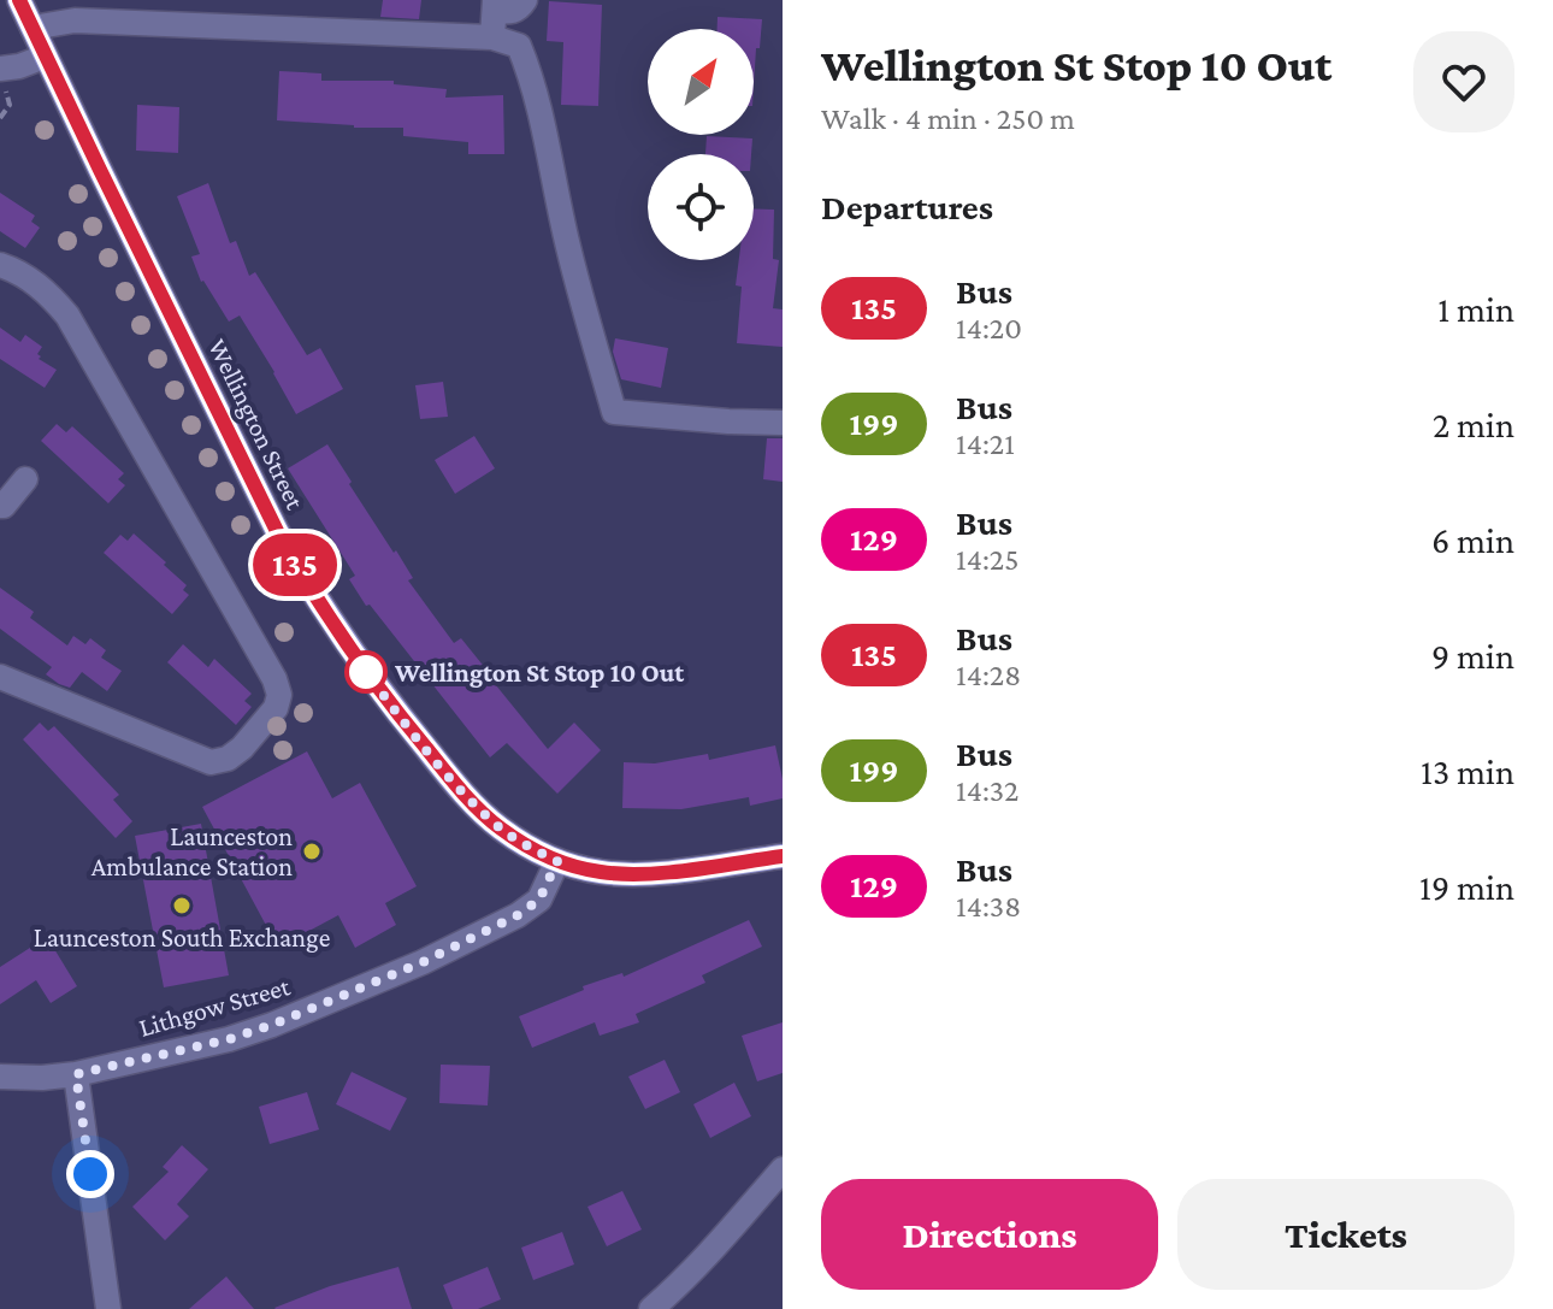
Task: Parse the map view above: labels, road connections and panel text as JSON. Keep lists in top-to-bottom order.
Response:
{
  "streets": {
    "main road": ["Wellington Street"],
    "street": ["Lithgow Street"]
  },
  "crossings": [
    ["Wellington Street", "Lithgow Street"]
  ],
  "places": ["Wellington St Stop 10 Out", "Launceston Ambulance Station", "Launceston South Exchange"],
  "lines": ["bus line 135"],
  "north": "top right",
  "page": {
    "on_map": "135",
    "heading": [
      ["Wellington St Stop 10 Out", "Walk · 4 min · 250 m"],
      "Departures"
    ],
    "list": [
      {
        "mark": "135",
        "name": "Bus",
        "note": "14:20",
        "value": "1 min"
      },
      {
        "mark": "199",
        "name": "Bus",
        "note": "14:21",
        "value": "2 min"
      },
      {
        "mark": "129",
        "name": "Bus",
        "note": "14:25",
        "value": "6 min"
      },
      {
        "mark": "135",
        "name": "Bus",
        "note": "14:28",
        "value": "9 min"
      },
      {
        "mark": "199",
        "name": "Bus",
        "note": "14:32",
        "value": "13 min"
      },
      {
        "mark": "129",
        "name": "Bus",
        "note": "14:38",
        "value": "19 min"
      }
    ],
    "buttons": ["Directions", "Tickets"]
  }
}
